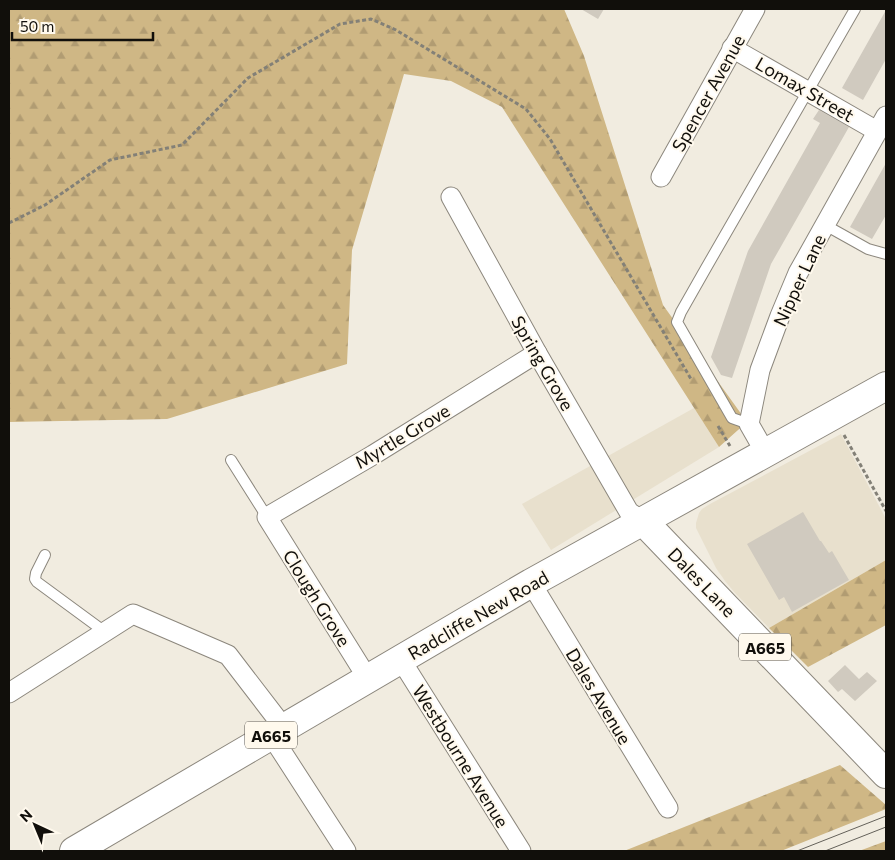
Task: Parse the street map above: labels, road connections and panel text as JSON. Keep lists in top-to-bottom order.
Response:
{
  "streets": {
    "main road": ["Dales Lane", "Radcliffe New Road", "A665"],
    "street": [
      "Lomax Street",
      "Spencer Avenue",
      "Nipper Lane",
      "Spring Grove",
      "Myrtle Grove",
      "Clough Grove",
      "Dales Avenue",
      "Westbourne Avenue"
    ]
  },
  "crossings": [
    ["Lomax Street", "Spencer Avenue"],
    ["Lomax Street", "Nipper Lane"],
    ["Spring Grove", "Myrtle Grove"],
    ["Spring Grove", "Dales Lane"],
    ["Spring Grove", "Radcliffe New Road"],
    ["Myrtle Grove", "Clough Grove"],
    ["Dales Lane", "Radcliffe New Road"],
    ["Clough Grove", "Radcliffe New Road"],
    ["Radcliffe New Road", "Dales Avenue"],
    ["Radcliffe New Road", "Westbourne Avenue"]
  ],
  "scale_bar": "50 m",
  "north": "top left"
}
